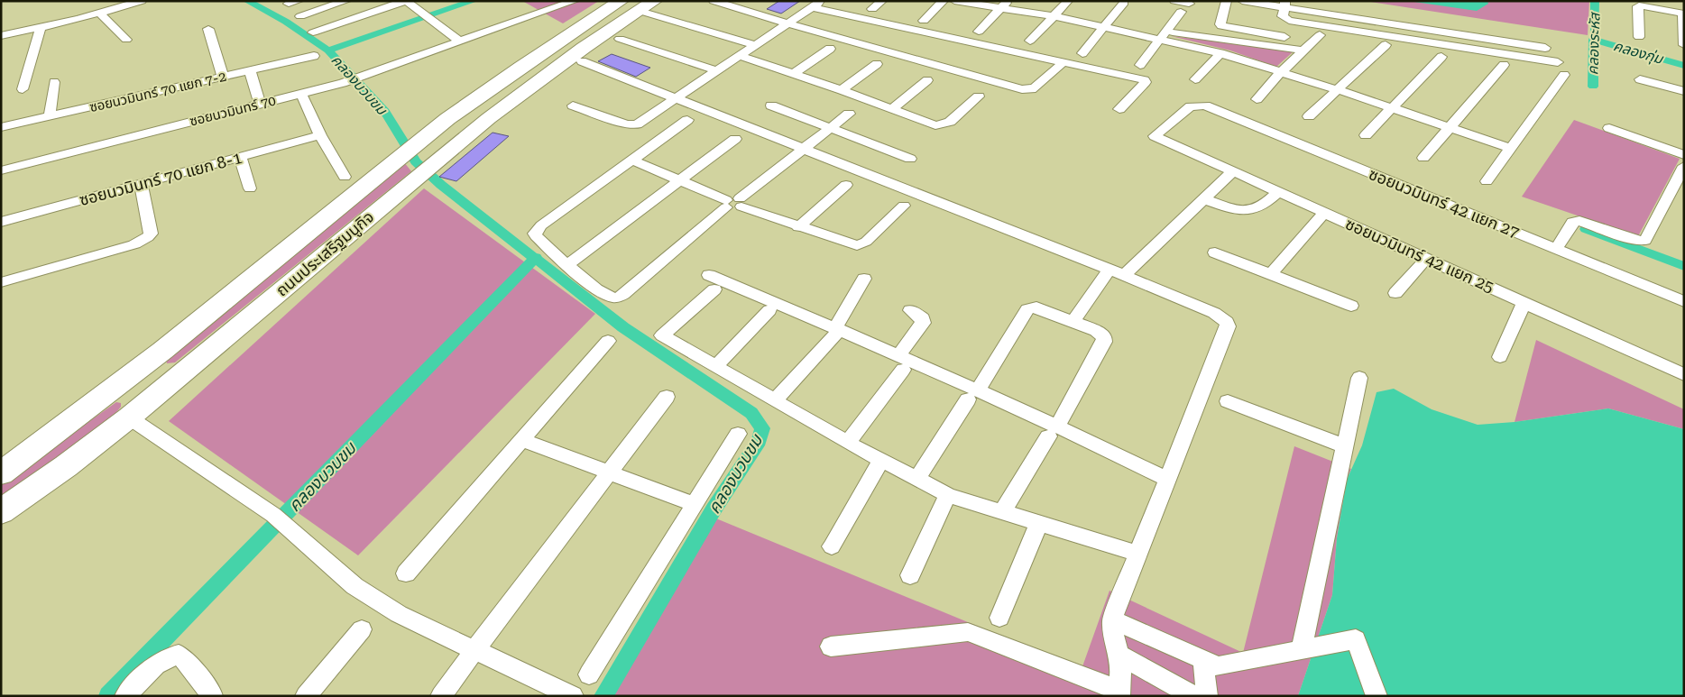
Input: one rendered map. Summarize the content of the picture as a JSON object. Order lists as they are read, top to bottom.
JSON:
{
  "streets": {
    "main road": ["ถนนประเสริฐมนูกิจ"],
    "street": [
      "ซอยนวมินทร์ 70 แยก 7-2",
      "ซอยนวมินทร์ 70",
      "ซอยนวมินทร์ 70 แยก 8-1",
      "ซอยนวมินทร์ 42 แยก 27",
      "ซอยนวมินทร์ 42 แยก 25"
    ]
  },
  "crossings": [
    ["ซอยนวมินทร์ 42 แยก 27", "ซอยนวมินทร์ 42 แยก 25"]
  ],
  "water": ["คลองระหัส", "คลองกุ่ม", "คลองบวบขม"]
}
